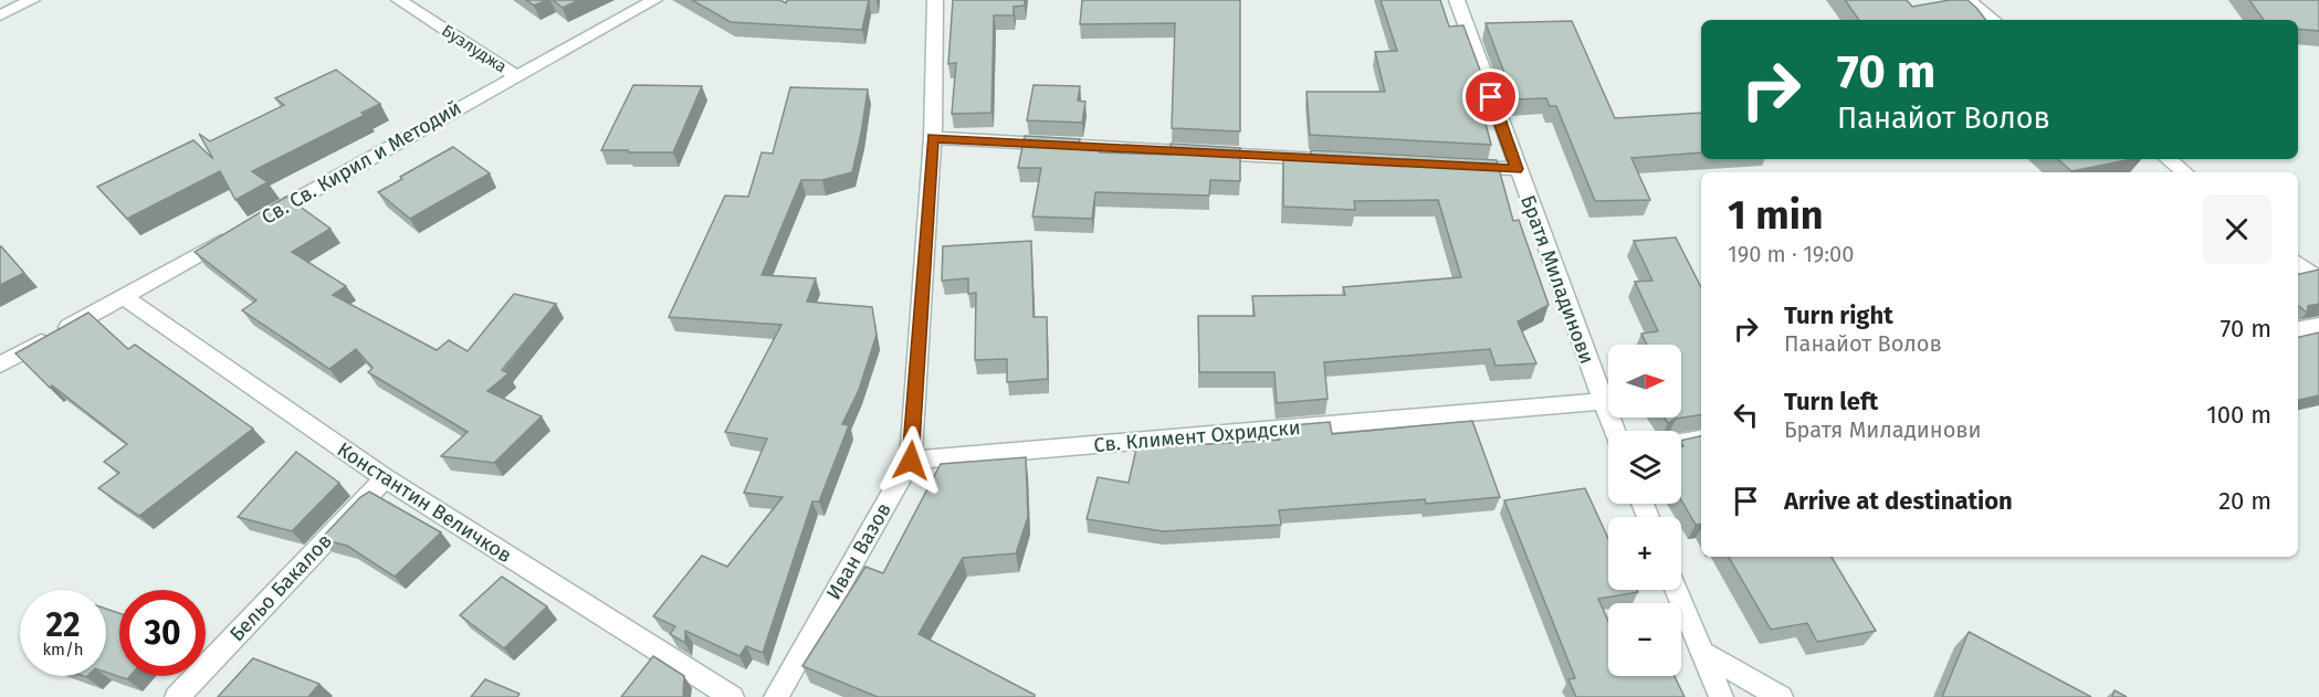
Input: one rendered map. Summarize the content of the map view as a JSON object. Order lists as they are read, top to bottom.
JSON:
{
  "streets": {
    "street": [
      "Бузлуджа",
      "Св. Св. Кирил и Методий",
      "Братя Миладинови",
      "Св. Климент Охридски",
      "Константин Величков",
      "Иван Вазов",
      "Бельо Бакалов"
    ]
  },
  "crossings": [
    ["Бузлуджа", "Св. Св. Кирил и Методий"],
    ["Св. Св. Кирил и Методий", "Константин Величков"],
    ["Братя Миладинови", "Св. Климент Охридски"],
    ["Св. Климент Охридски", "Иван Вазов"],
    ["Константин Величков", "Бельо Бакалов"]
  ],
  "north": "right",
  "page": {
    "turn": ["70 m", "Панайот Волов"],
    "heading": ["1 min", "190 m · 19:00"],
    "list": [
      {
        "name": "Turn right",
        "note": "Панайот Волов",
        "value": "70 m"
      },
      {
        "name": "Turn left",
        "note": "Братя Миладинови",
        "value": "100 m"
      },
      {
        "name": "Arrive at destination",
        "value": "20 m"
      }
    ],
    "map_buttons": ["+", "−"],
    "speed": "22 km/h",
    "limit": "30"
  }
}
